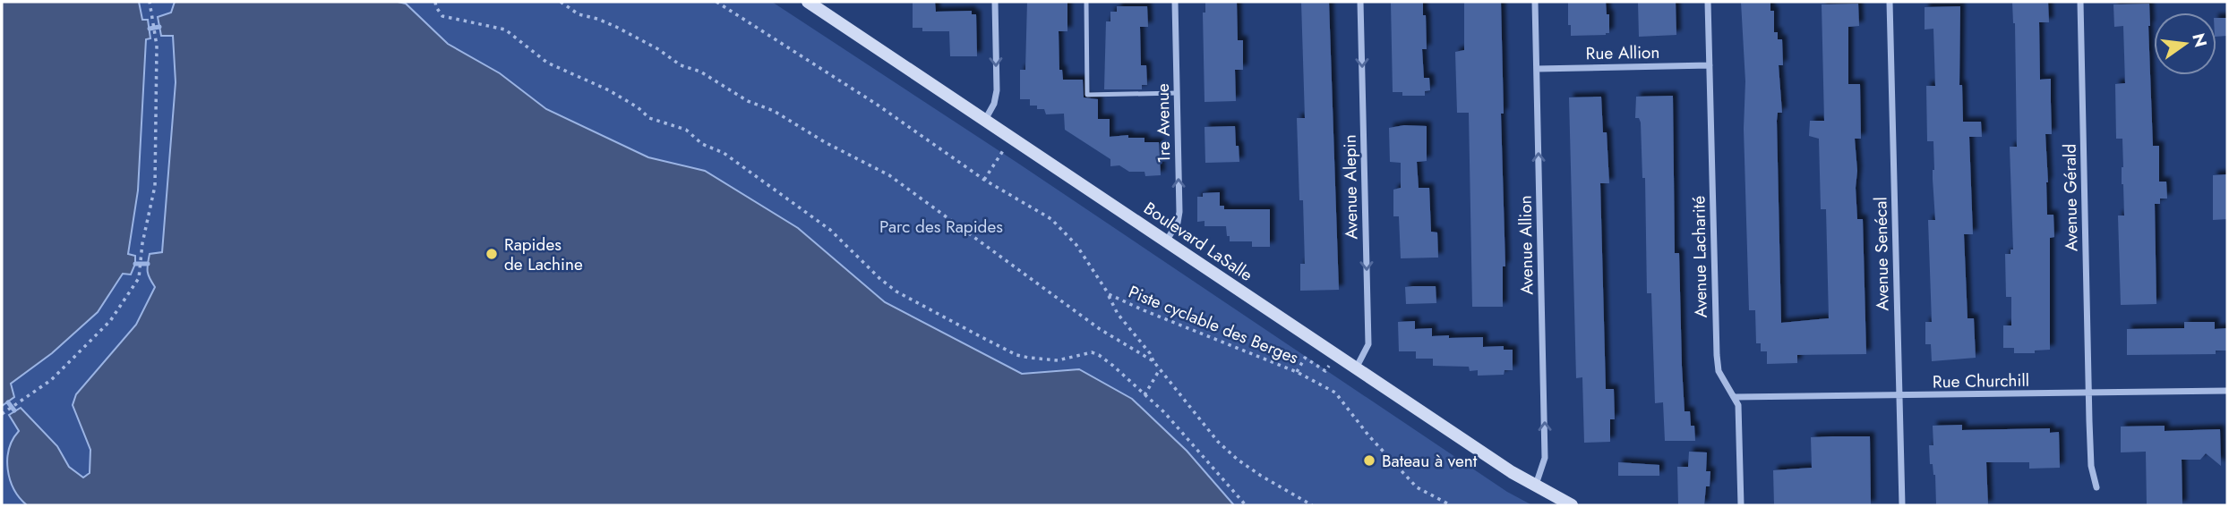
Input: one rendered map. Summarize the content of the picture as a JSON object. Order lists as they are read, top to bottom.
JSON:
{
  "streets": {
    "main road": ["Boulevard LaSalle"],
    "street": [
      "Rue Allion",
      "1re Avenue",
      "Avenue Alepin",
      "Avenue Gérald",
      "Avenue Allion",
      "Avenue Senécal",
      "Avenue Lacharité",
      "Rue Churchill"
    ],
    "path": ["Piste cyclable des Berges"]
  },
  "crossings": [
    ["Rue Allion", "Avenue Allion"],
    ["Rue Allion", "Avenue Lacharité"],
    ["1re Avenue", "Boulevard LaSalle"],
    ["Avenue Alepin", "Boulevard LaSalle"],
    ["Avenue Gérald", "Rue Churchill"],
    ["Boulevard LaSalle", "Avenue Allion"],
    ["Avenue Senécal", "Rue Churchill"],
    ["Avenue Lacharité", "Rue Churchill"]
  ],
  "one_way": ["1re Avenue", "Avenue Alepin", "Avenue Allion"],
  "parks": ["Parc des Rapides"],
  "places": ["Rapides de Lachine", "Bateau à vent"],
  "north": "right"
}
